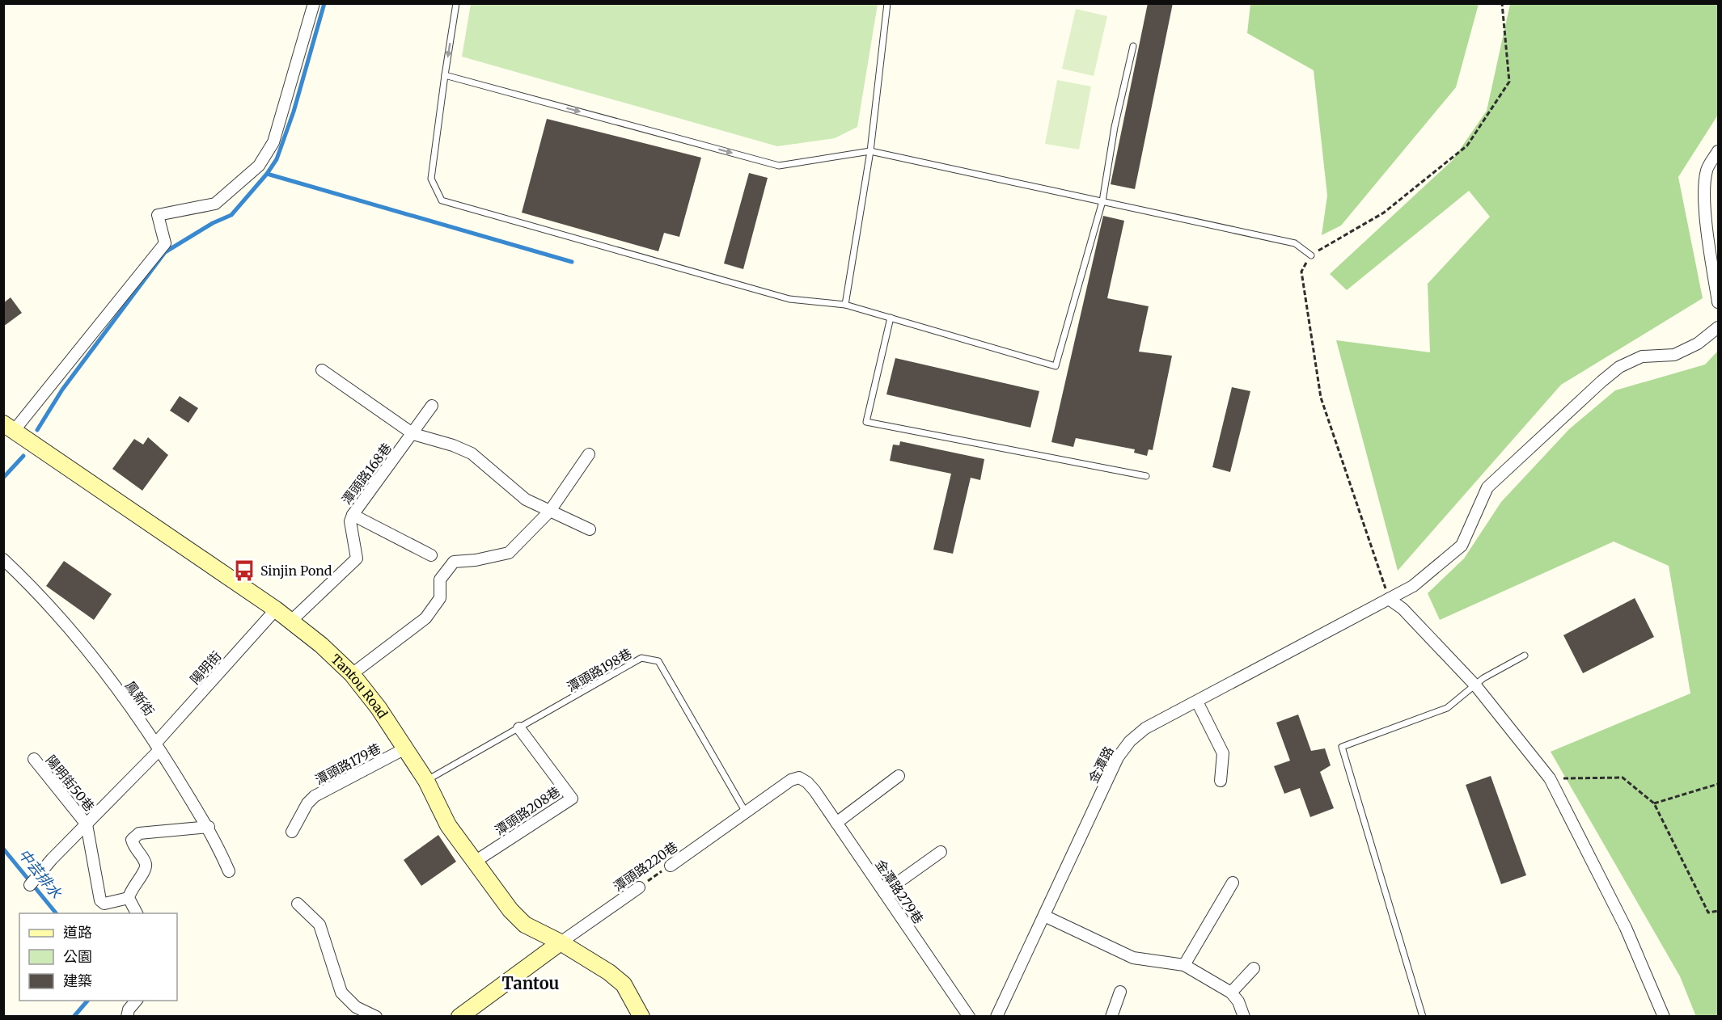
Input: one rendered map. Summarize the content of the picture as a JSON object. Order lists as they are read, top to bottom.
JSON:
{
  "streets": {
    "street": [
      "潭頭路168巷",
      "陽明街",
      "Tantou Road",
      "鳳新街",
      "潭頭路179巷",
      "金潭路",
      "陽明街50巷",
      "潭頭路208巷",
      "潭頭路220巷",
      "金潭路279巷"
    ],
    "lane": ["潭頭路198巷"]
  },
  "crossings": [
    ["潭頭路168巷", "Tantou Road"],
    ["陽明街", "Tantou Road"],
    ["陽明街", "鳳新街"],
    ["陽明街", "陽明街50巷"],
    ["潭頭路198巷", "Tantou Road"],
    ["潭頭路198巷", "潭頭路208巷"],
    ["潭頭路198巷", "潭頭路220巷"],
    ["Tantou Road", "潭頭路179巷"],
    ["Tantou Road", "潭頭路208巷"],
    ["Tantou Road", "潭頭路220巷"],
    ["潭頭路220巷", "金潭路279巷"]
  ],
  "districts": ["Tantou"],
  "water": ["中芸排水"],
  "places": {
    "bus stop": ["Sinjin Pond"]
  },
  "legend": ["道路", "公園", "建築"]
}
